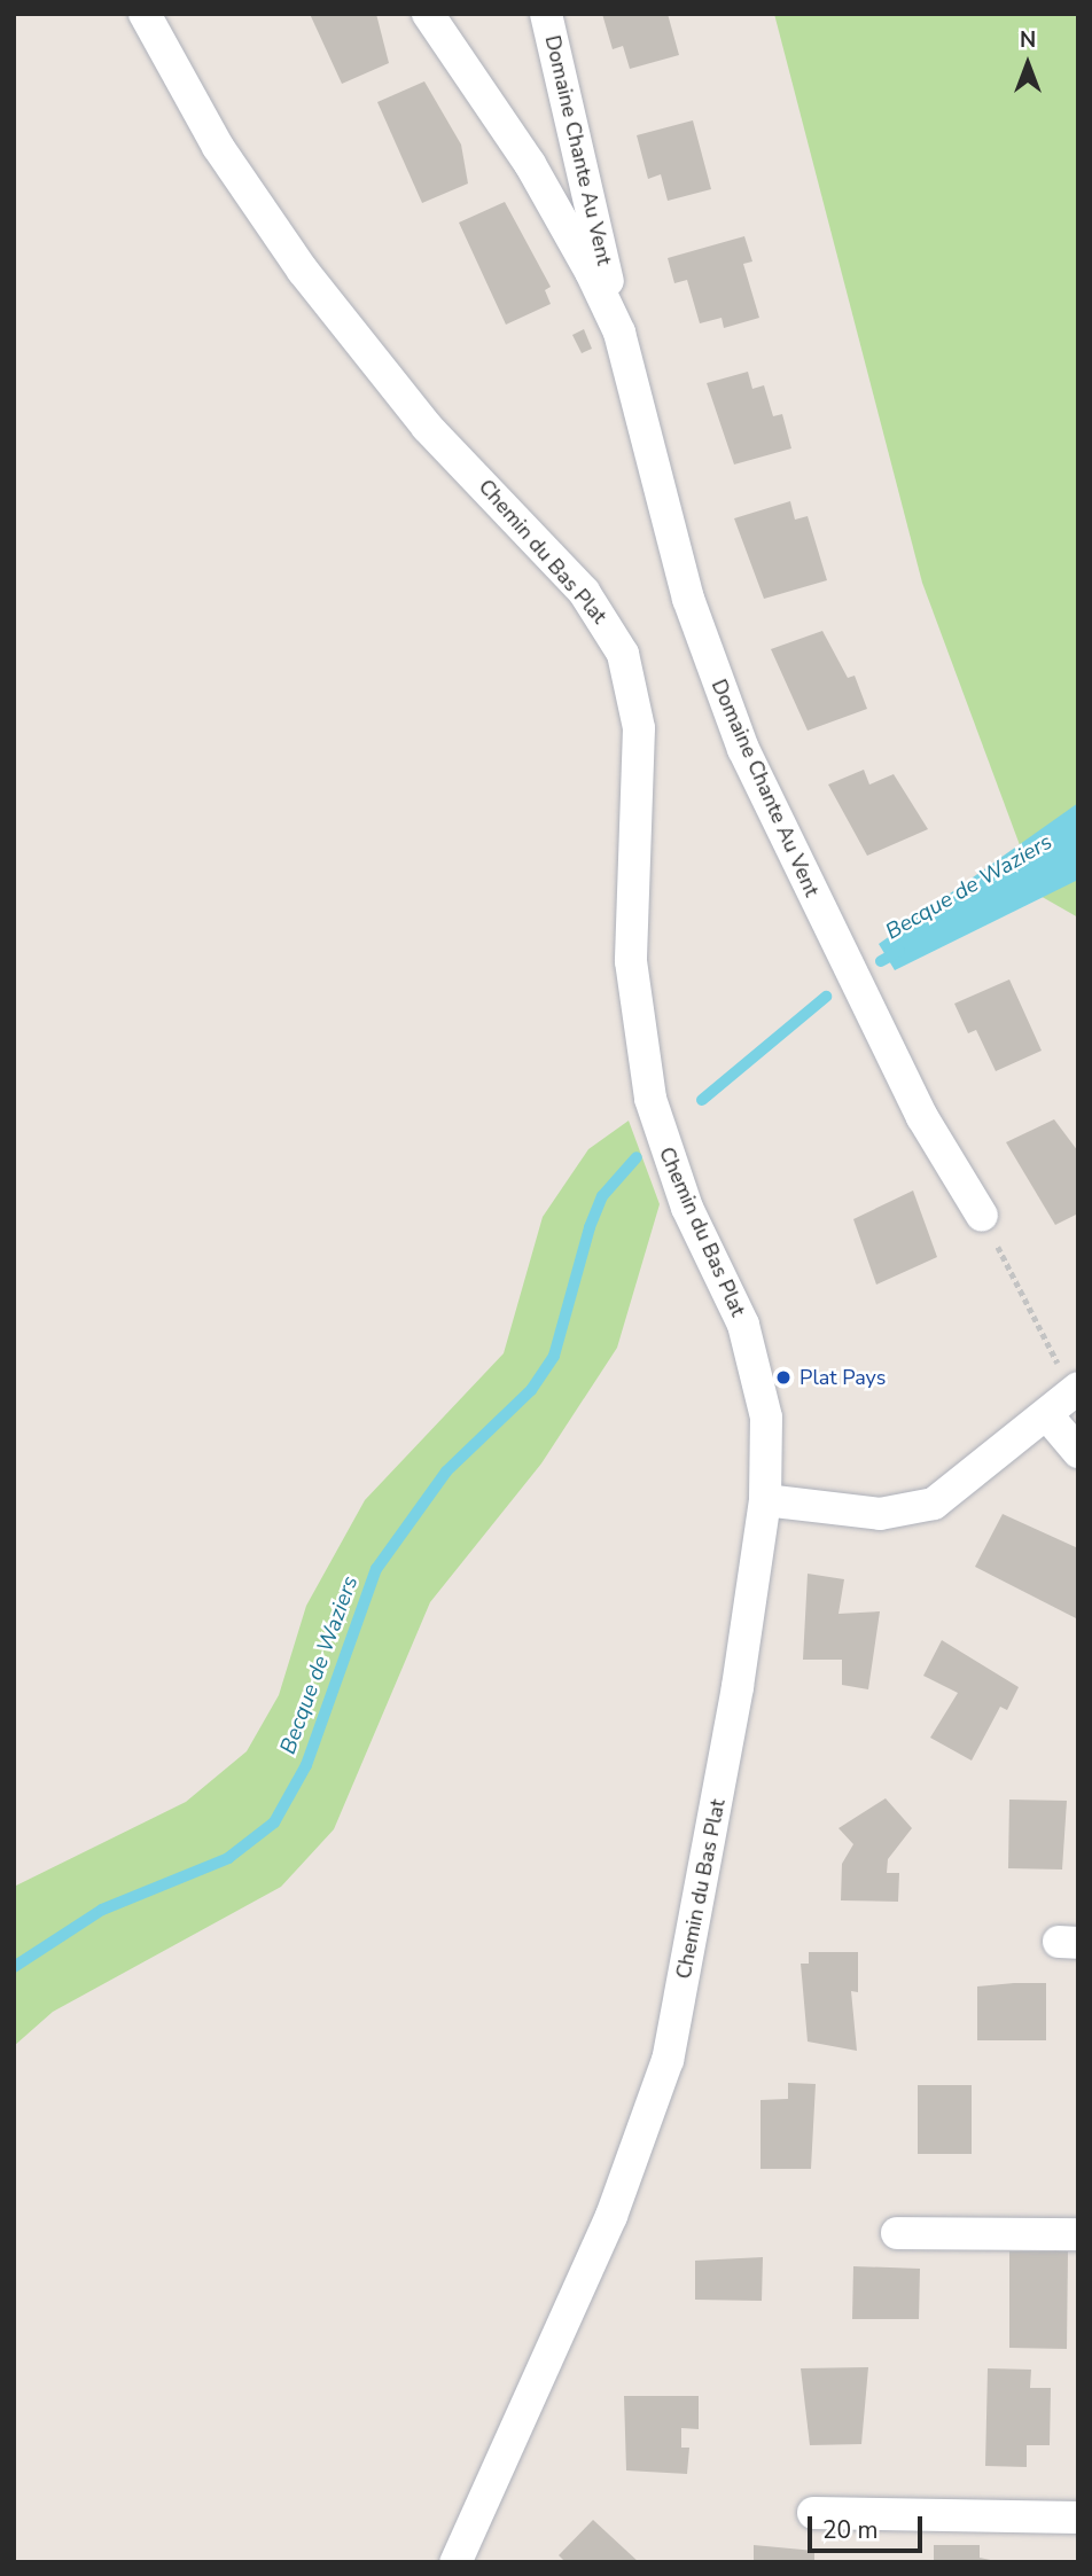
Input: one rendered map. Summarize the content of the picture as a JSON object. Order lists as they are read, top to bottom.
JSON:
{
  "streets": {
    "street": ["Domaine Chante Au Vent", "Chemin du Bas Plat"]
  },
  "water": ["Becque de Waziers"],
  "places": ["Plat Pays"],
  "scale_bar": "20 m",
  "north": "top"
}
